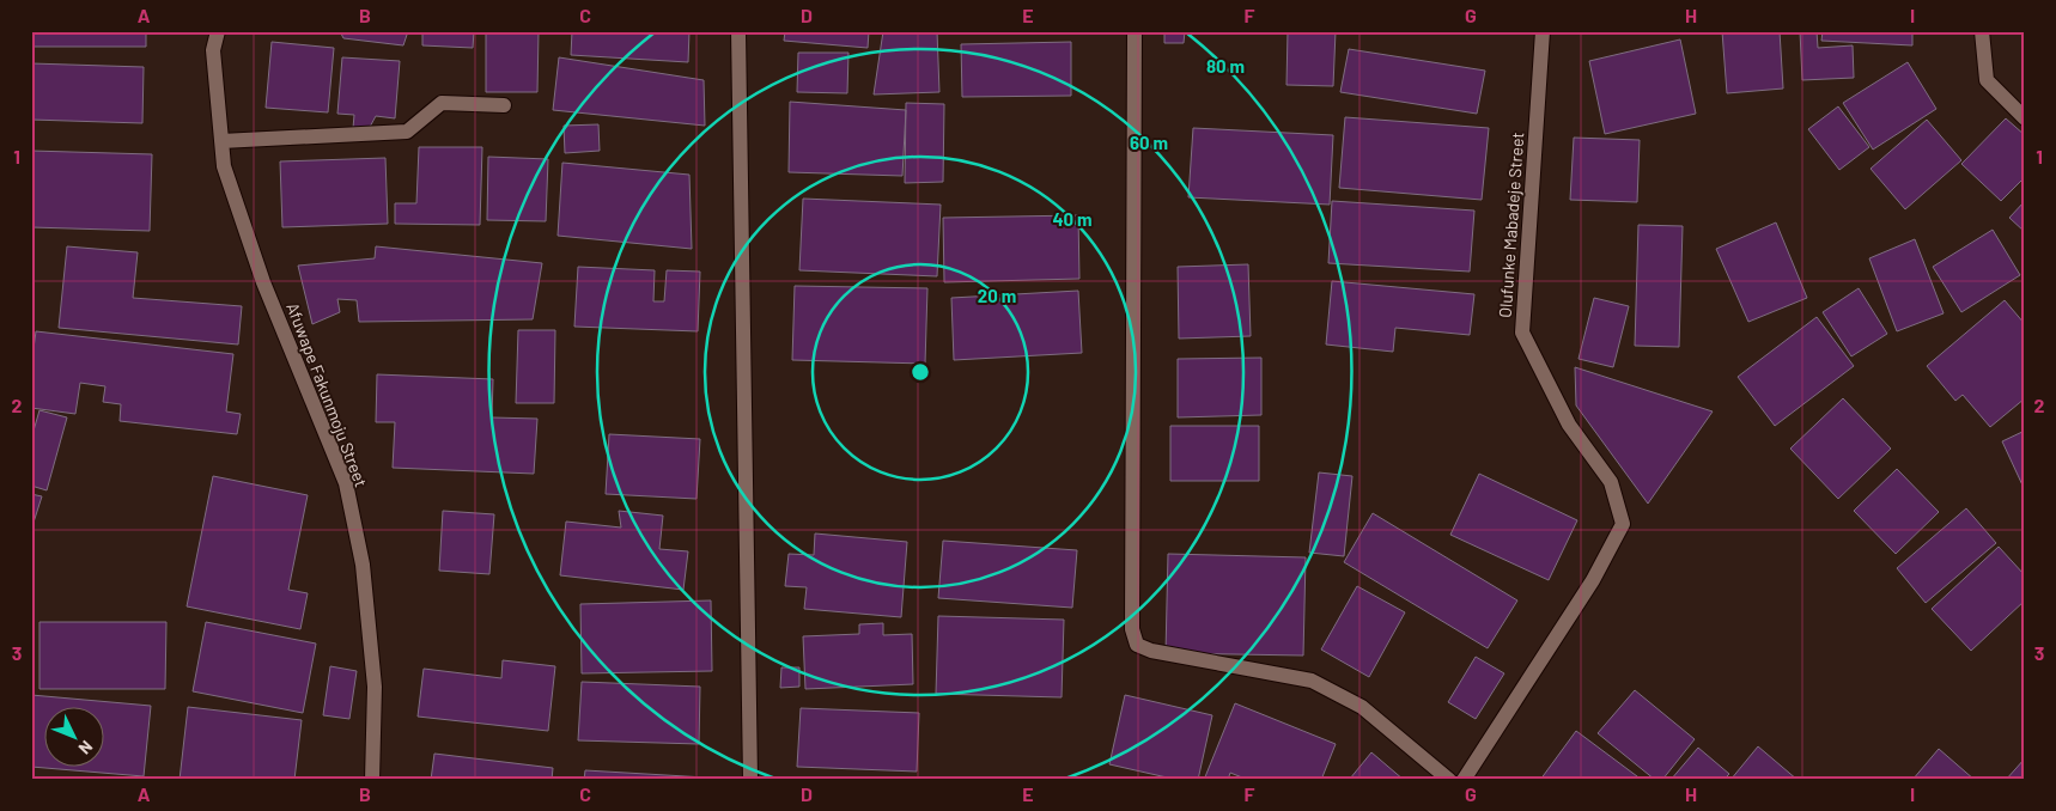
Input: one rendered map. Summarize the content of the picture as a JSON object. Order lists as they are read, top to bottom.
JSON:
{
  "streets": {
    "street": ["Olufunke Mabadeje Street", "Afuwape Fakunmoju Street"]
  },
  "north": "bottom right",
  "grid": {
    "columns": [
      "A",
      "B",
      "C",
      "D",
      "E",
      "F",
      "G",
      "H",
      "I"
    ],
    "rows": ["1", "2", "3"]
  },
  "rings": [
    "80 m",
    "60 m",
    "40 m",
    "20 m"
  ]
}
